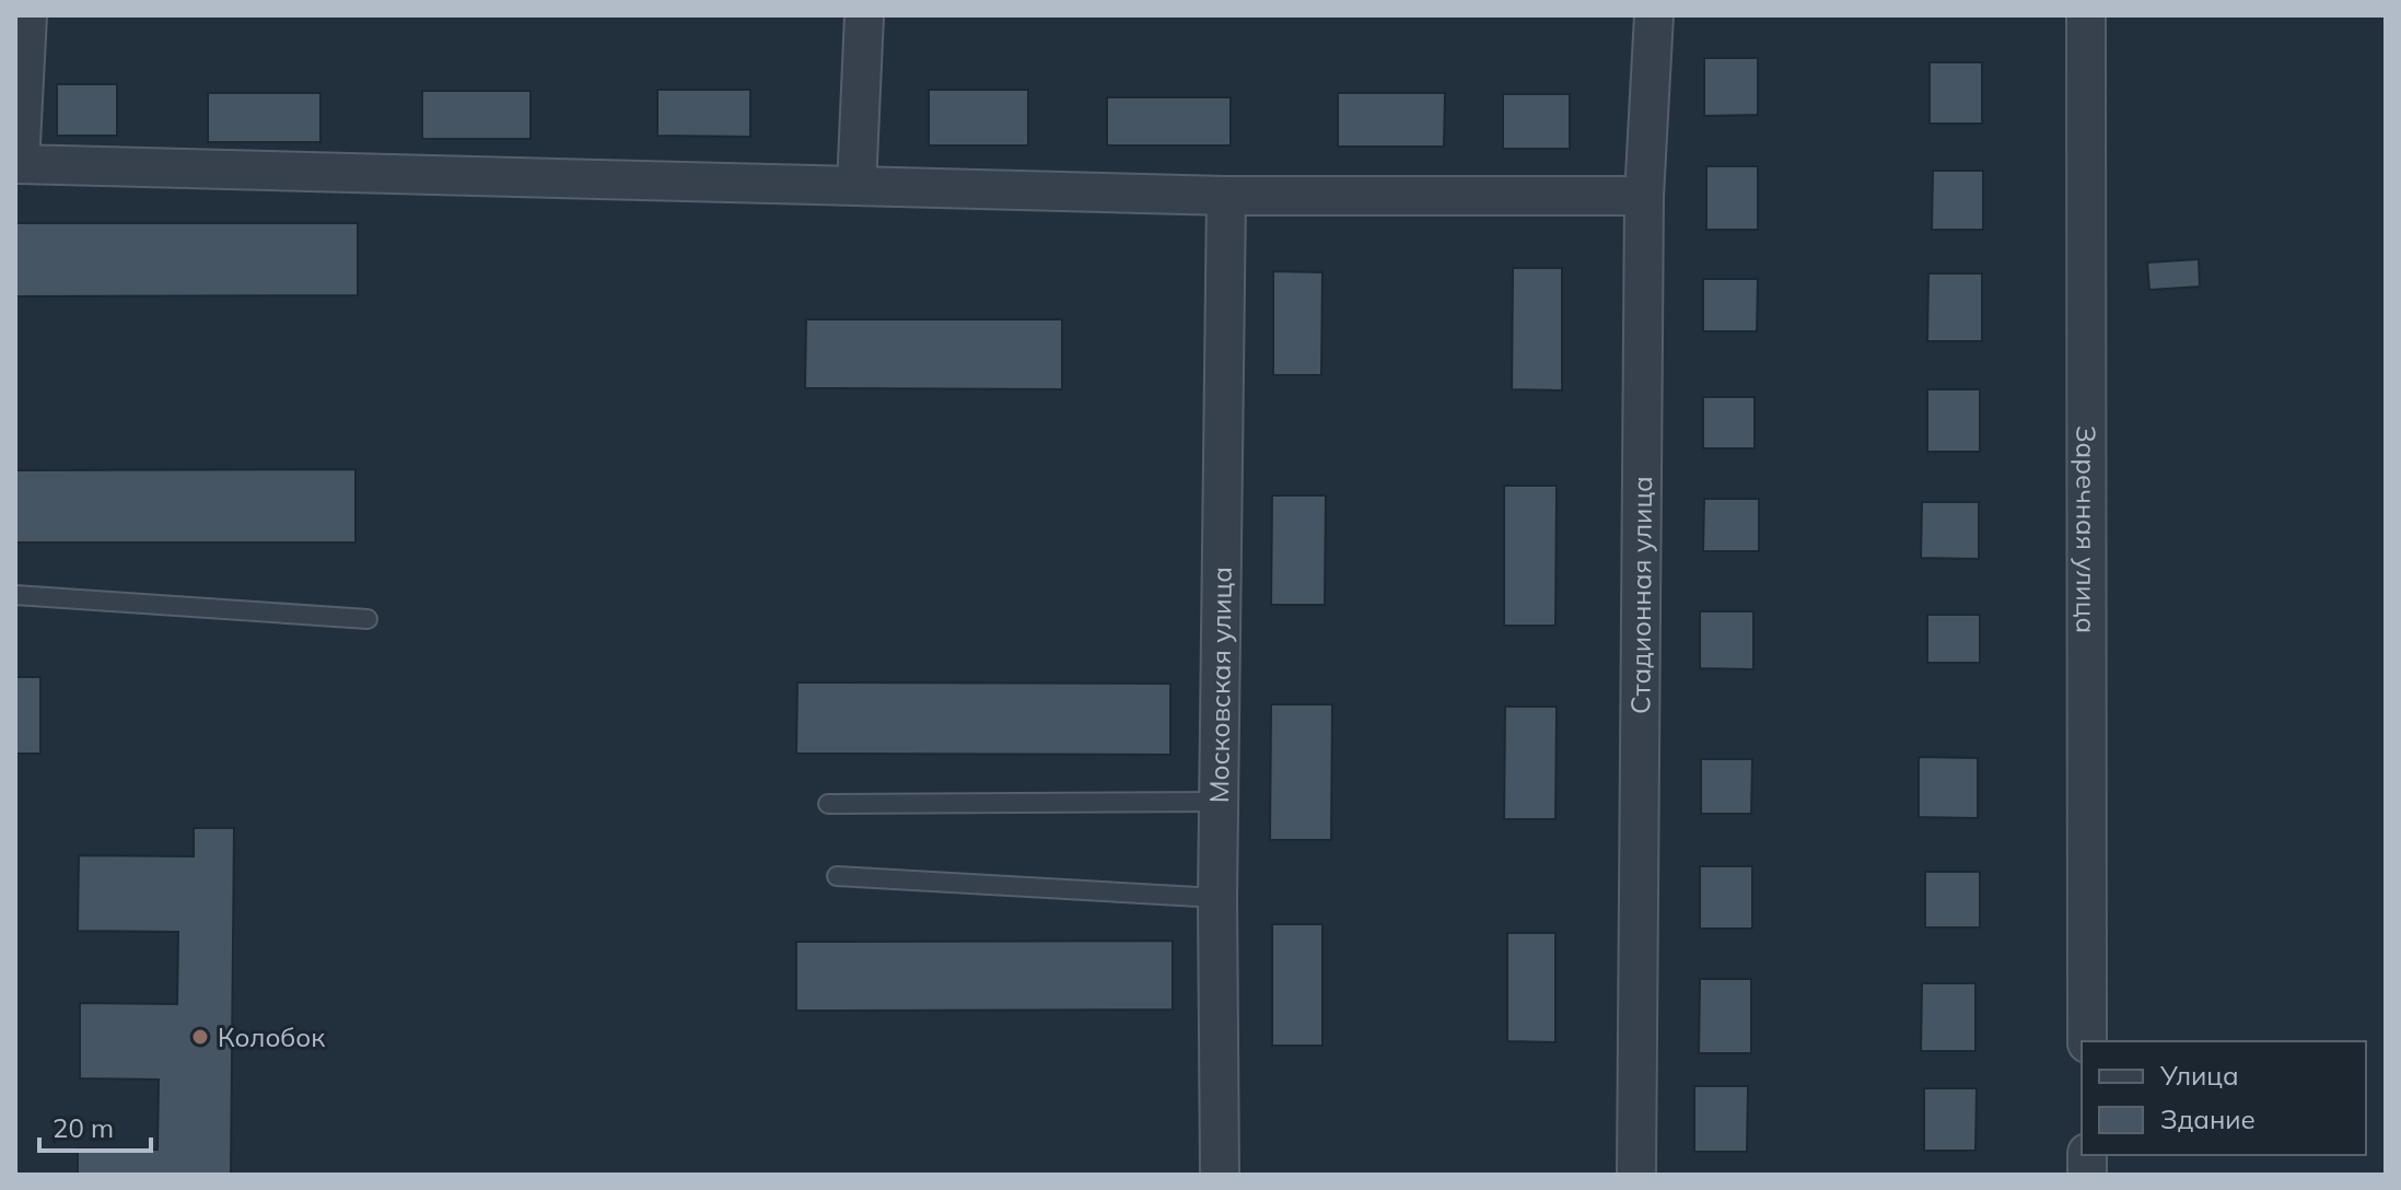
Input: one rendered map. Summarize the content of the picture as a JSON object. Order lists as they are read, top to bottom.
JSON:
{
  "streets": {
    "street": ["Заречная улица", "Стадионная улица", "Московская улица"]
  },
  "places": ["Колобок"],
  "legend": ["Улица", "Здание"],
  "scale_bar": "20 m"
}
